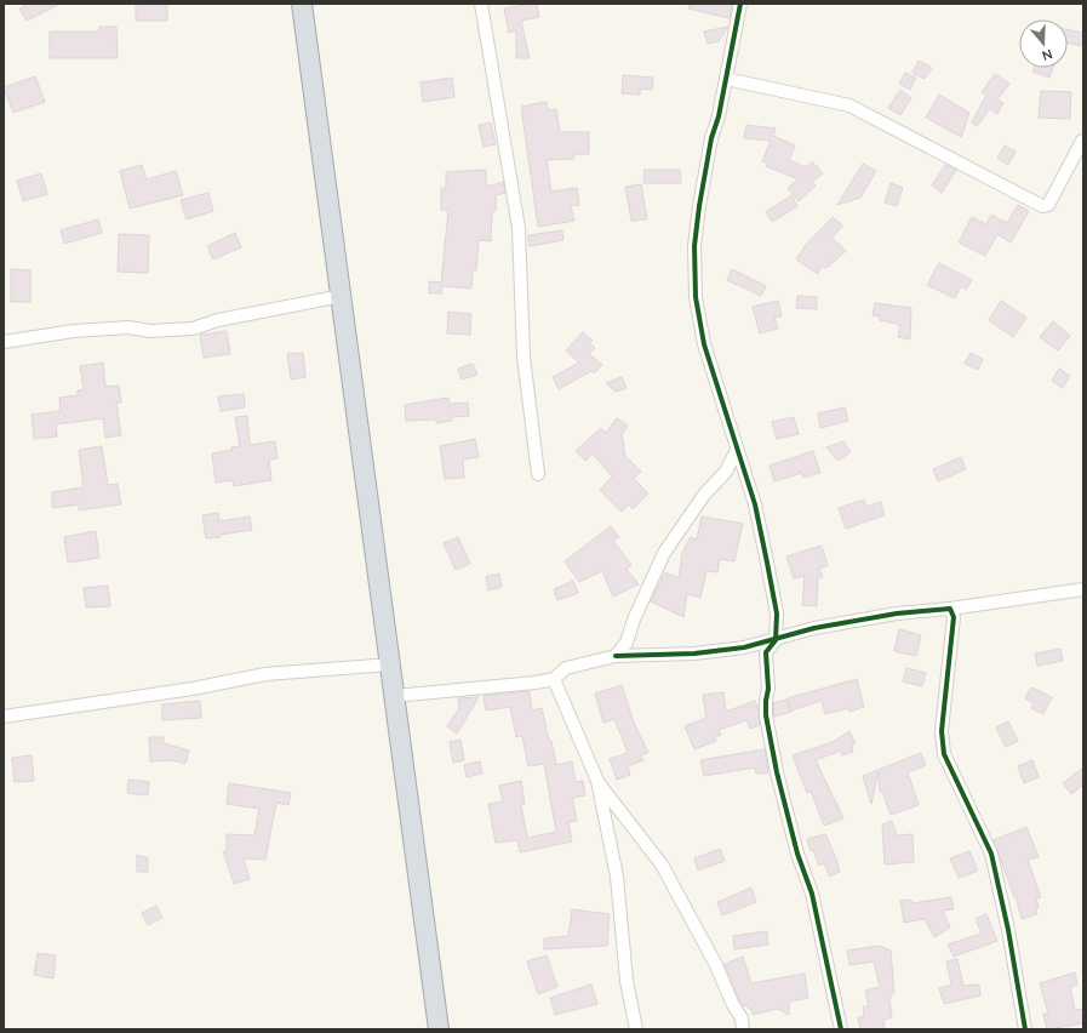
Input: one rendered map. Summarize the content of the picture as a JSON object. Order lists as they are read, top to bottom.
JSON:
{
  "north": "bottom"
}
